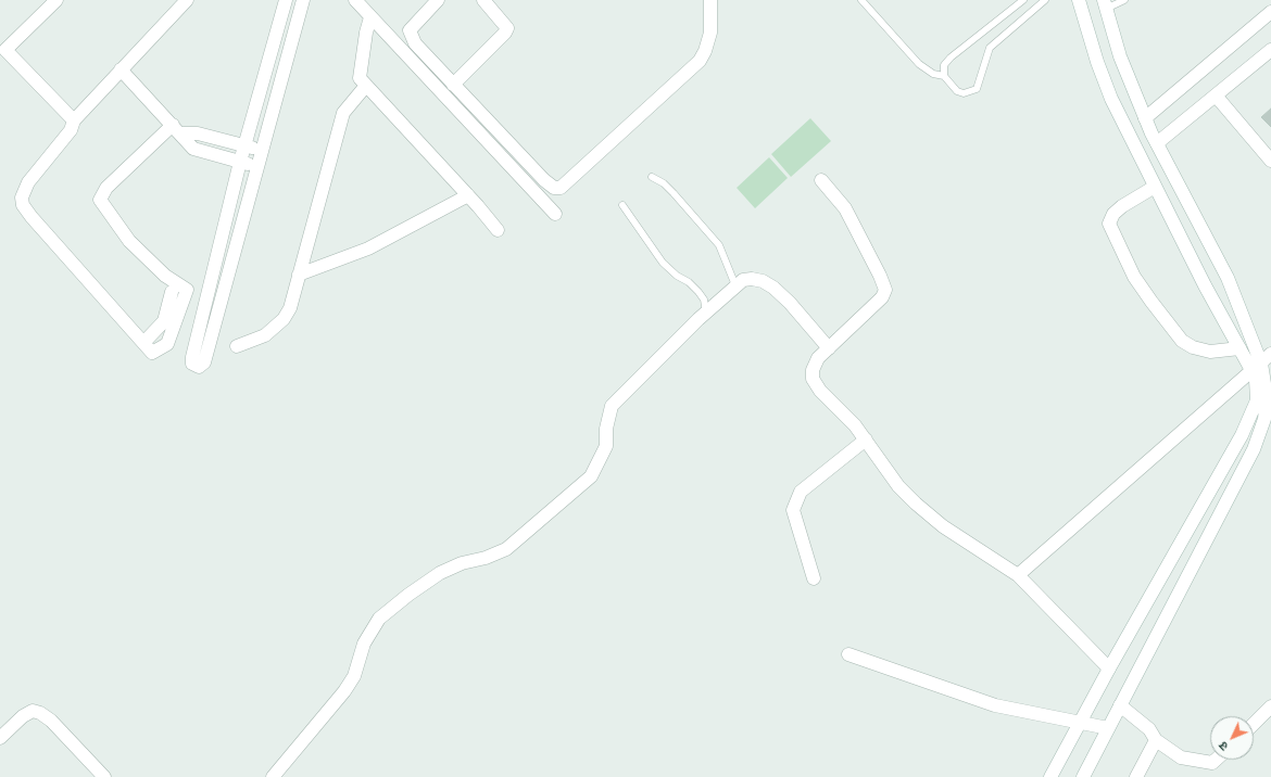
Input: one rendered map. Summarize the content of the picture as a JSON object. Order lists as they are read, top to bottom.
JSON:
{
  "north": "bottom left"
}
